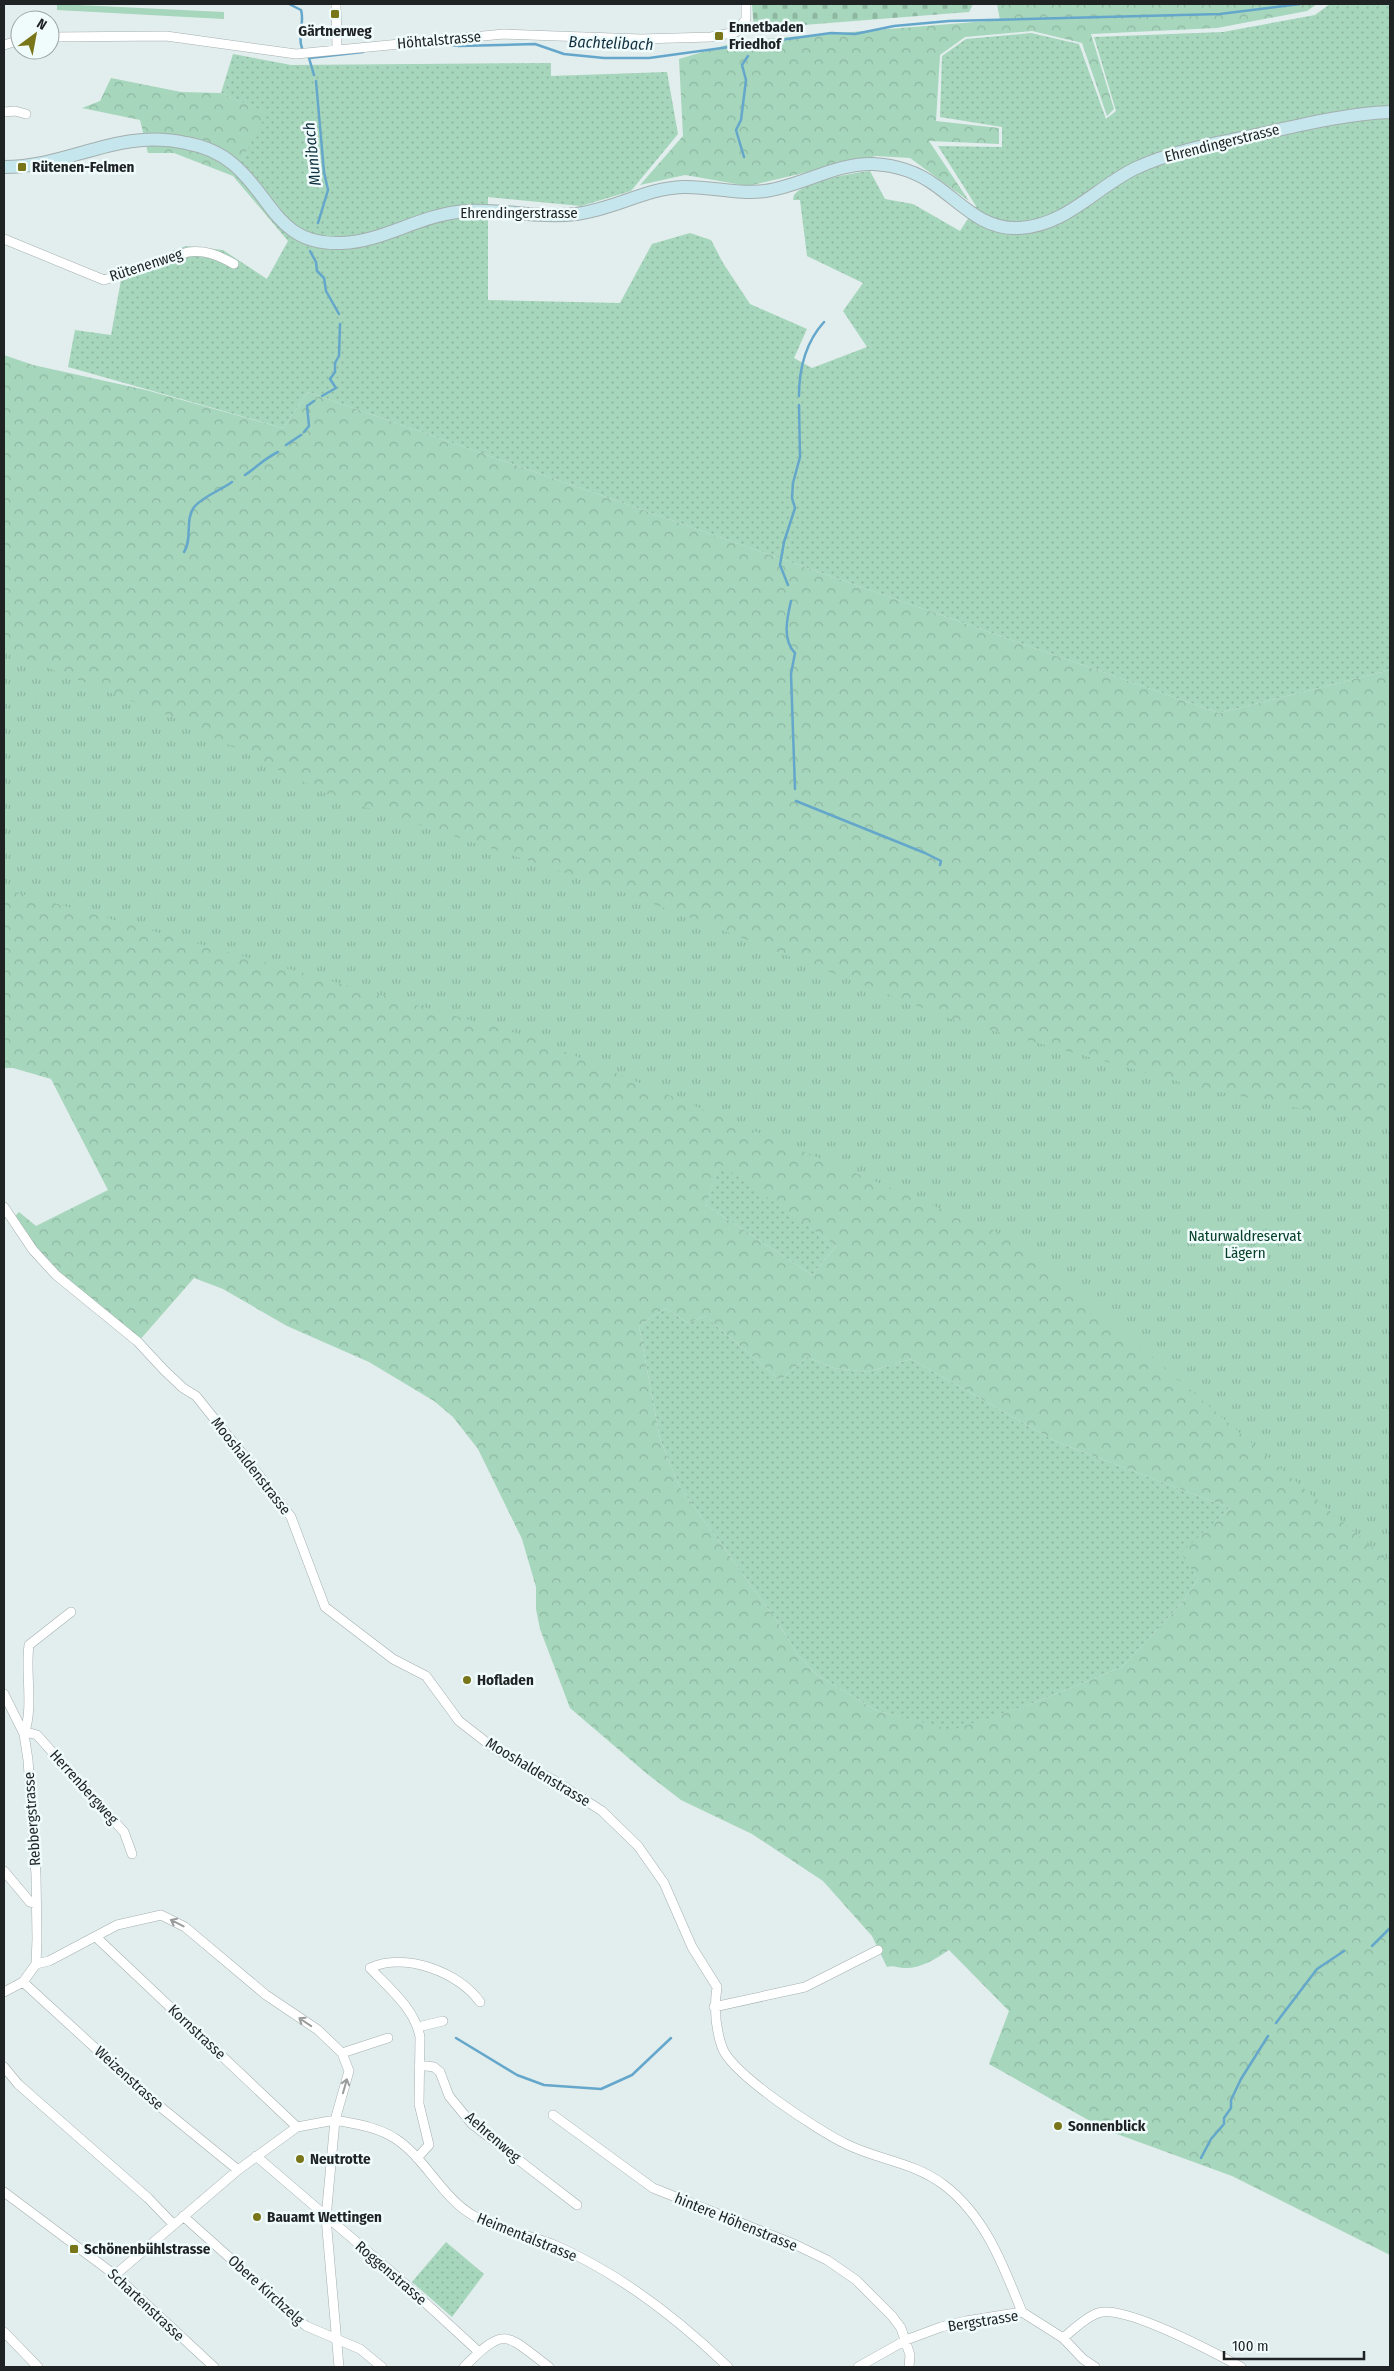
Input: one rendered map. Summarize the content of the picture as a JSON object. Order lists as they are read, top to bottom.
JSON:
{
  "streets": {
    "main road": ["Ehrendingerstrasse"],
    "street": [
      "Höhtalstrasse",
      "Rütenenweg",
      "Mooshaldenstrasse",
      "Herrenbergweg",
      "Rebbergstrasse",
      "Kornstrasse",
      "Weizenstrasse",
      "Aehrenweg",
      "hintere Höhenstrasse",
      "Heimentalstrasse",
      "Roggenstrasse",
      "Obere Kirchzelg",
      "Schartenstrasse",
      "Bergstrasse"
    ]
  },
  "crossings": [
    ["Mooshaldenstrasse", "Bergstrasse"],
    ["Herrenbergweg", "Rebbergstrasse"],
    ["hintere Höhenstrasse", "Bergstrasse"]
  ],
  "water": ["Bachtelibach", "Munibach"],
  "parks": ["Naturwaldreservat Lägern"],
  "places": {
    "transit": [
      "Gärtnerweg",
      "Ennetbaden Friedhof",
      "Rütenen-Felmen",
      "Schönenbühlstrasse"
    ],
    "other": [
      "Hofladen",
      "Sonnenblick",
      "Neutrotte",
      "Bauamt Wettingen"
    ]
  },
  "scale_bar": "100 m",
  "north": "top right"
}
